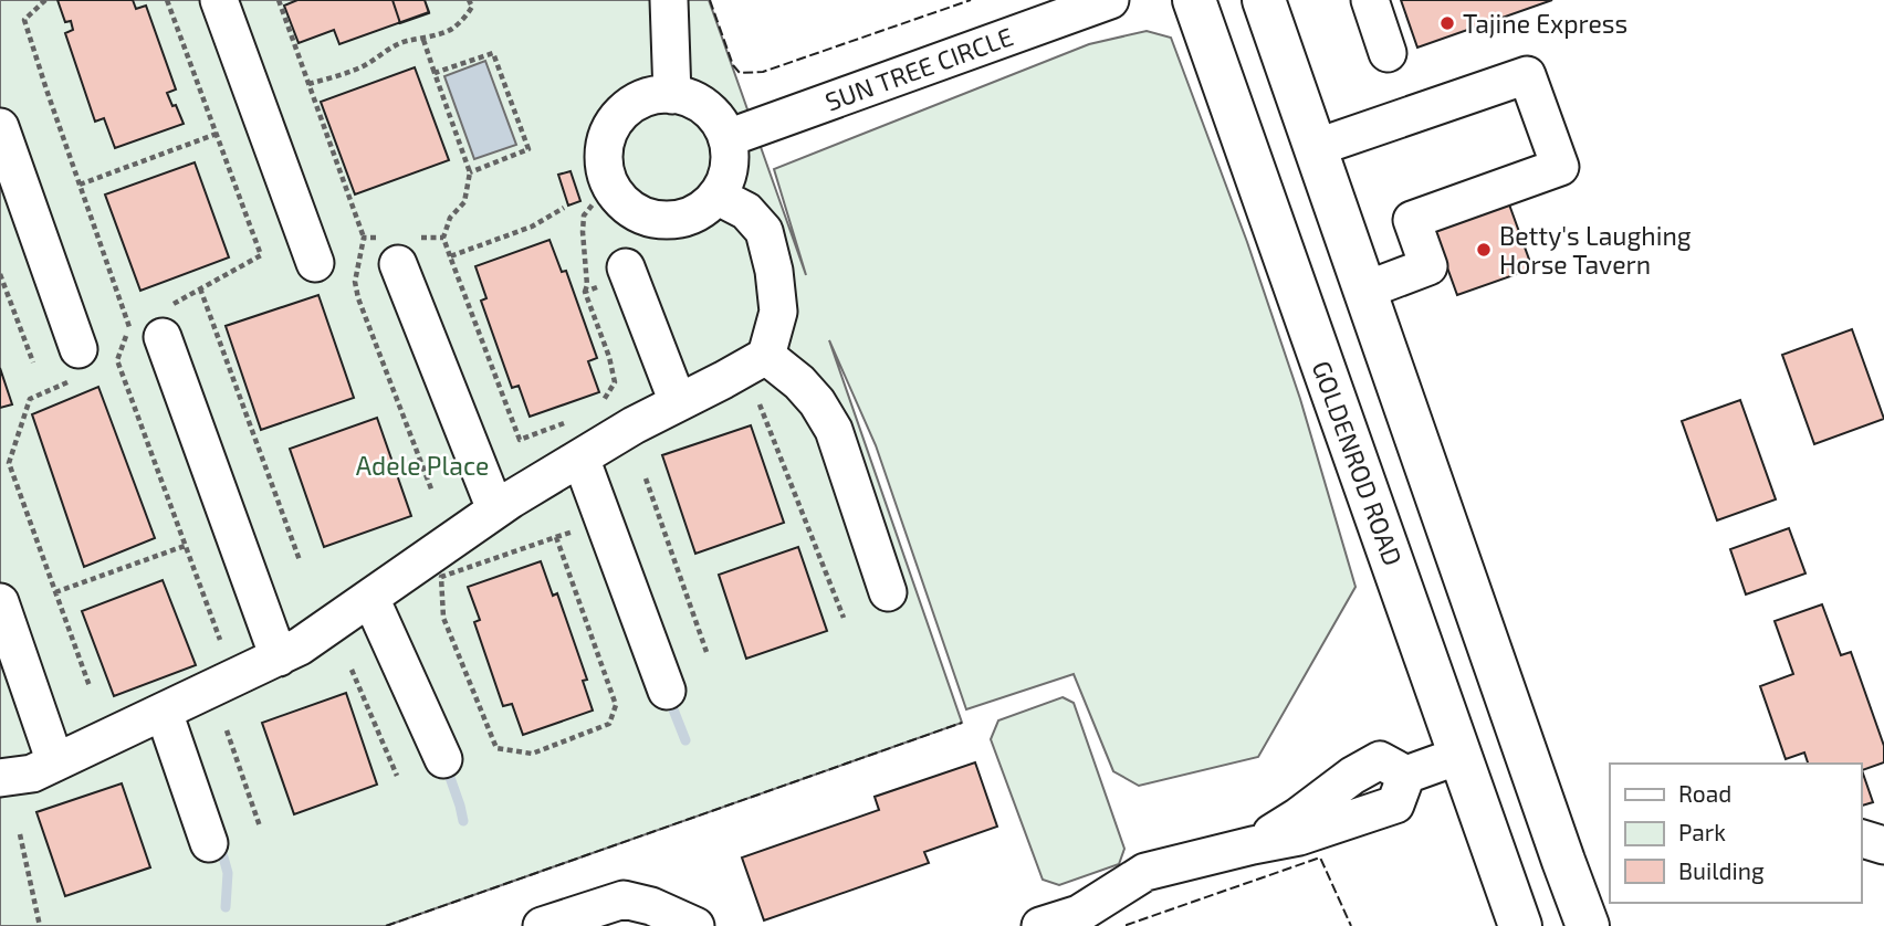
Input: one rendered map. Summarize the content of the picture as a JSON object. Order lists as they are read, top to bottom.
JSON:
{
  "streets": {
    "main road": ["GOLDENROD ROAD"],
    "lane": ["SUN TREE CIRCLE"]
  },
  "parks": ["Adele Place"],
  "places": ["Tajine Express", "Betty's Laughing Horse Tavern"],
  "legend": ["Road", "Park", "Building"]
}
